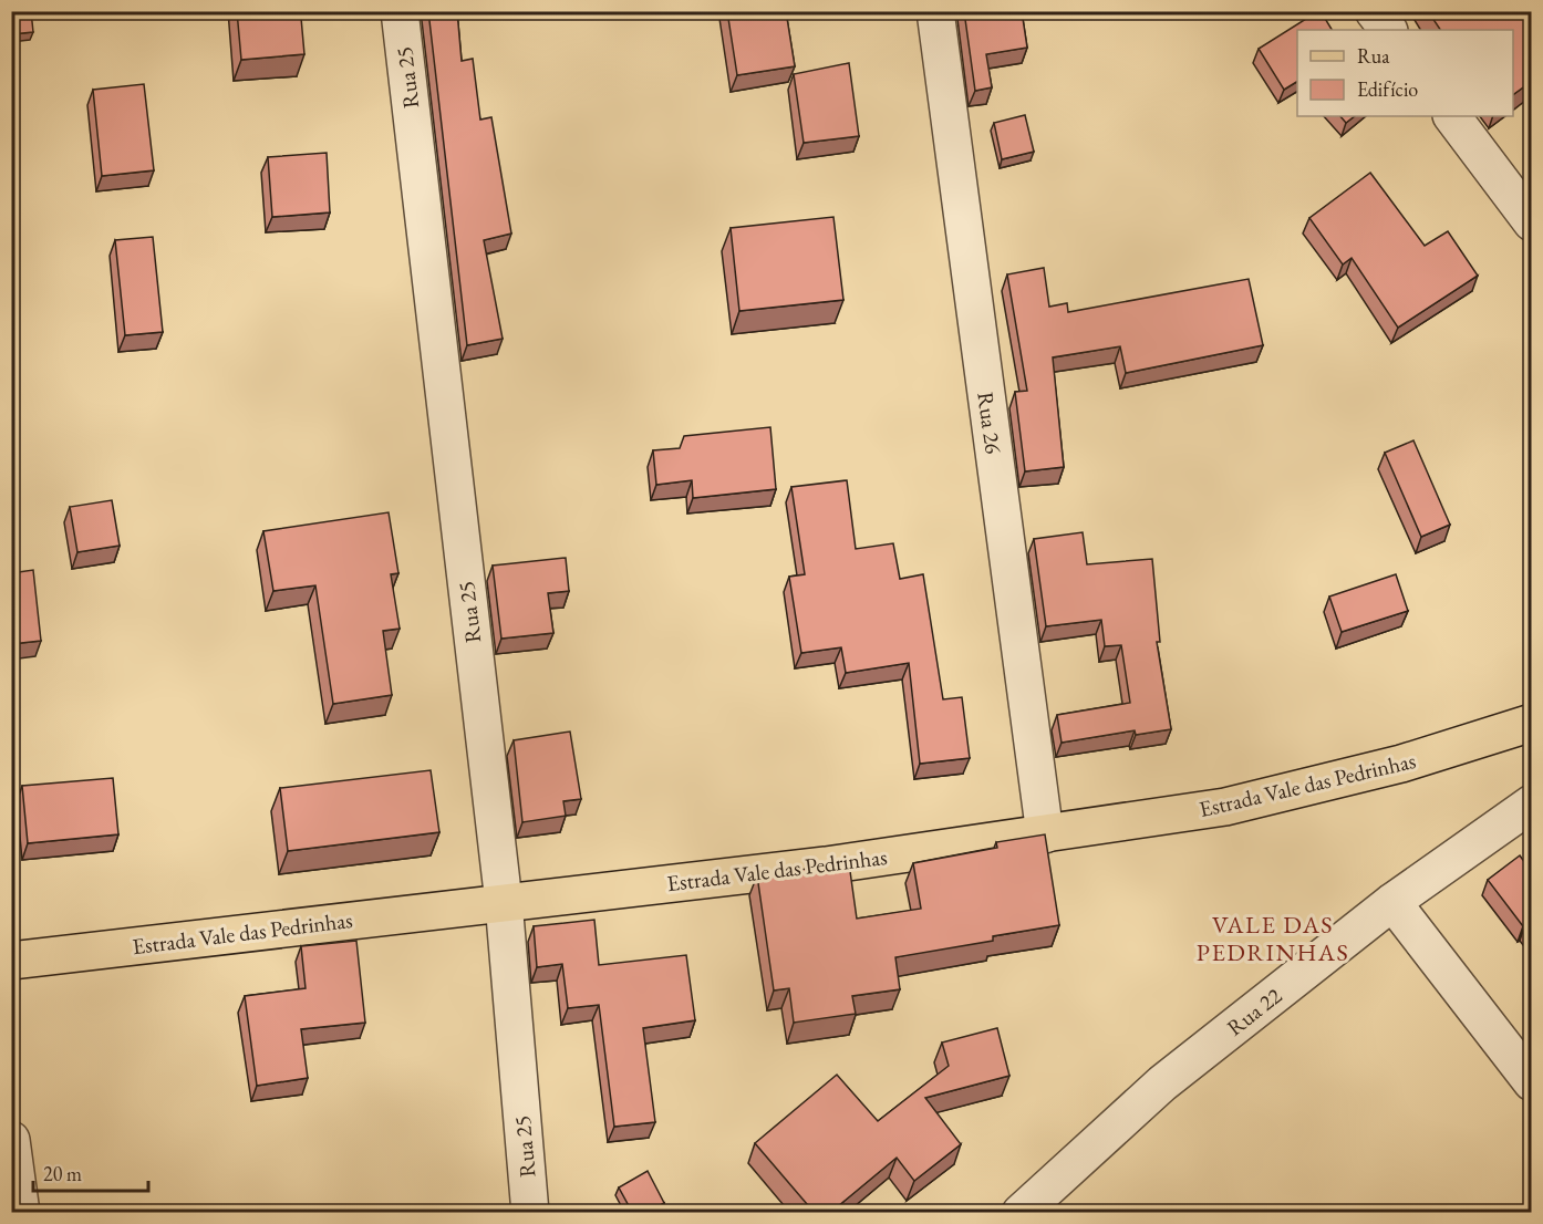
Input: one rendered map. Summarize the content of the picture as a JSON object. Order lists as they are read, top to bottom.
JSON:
{
  "streets": {
    "main road": ["Estrada Vale das Pedrinhas"],
    "street": ["Rua 25", "Rua 26", "Rua 22"]
  },
  "crossings": [
    ["Rua 25", "Estrada Vale das Pedrinhas"],
    ["Rua 26", "Estrada Vale das Pedrinhas"]
  ],
  "districts": ["VALE DAS PEDRINHAS"],
  "legend": ["Rua", "Edifício"],
  "scale_bar": "20 m"
}
